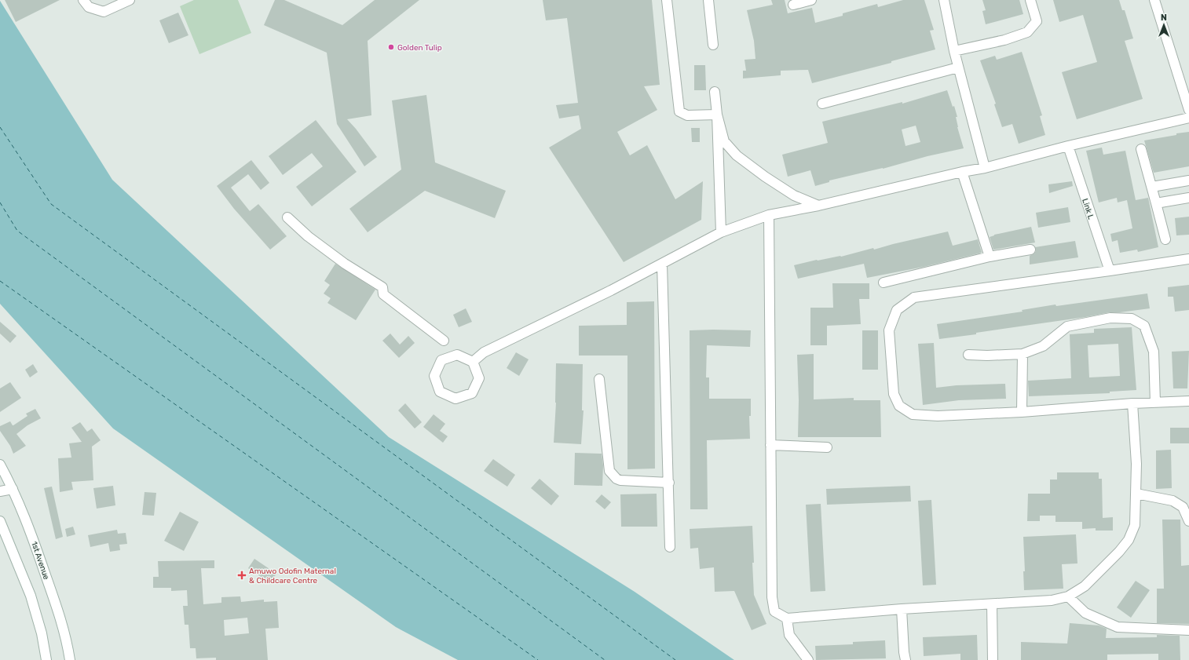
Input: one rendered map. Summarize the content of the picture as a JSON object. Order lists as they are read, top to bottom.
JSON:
{
  "streets": {
    "street": ["Link L", "1st Avenue"]
  },
  "places": {
    "other": ["Golden Tulip"],
    "health": ["Amuwo Odofin Maternal & Childcare Centre"]
  },
  "north": "top"
}
